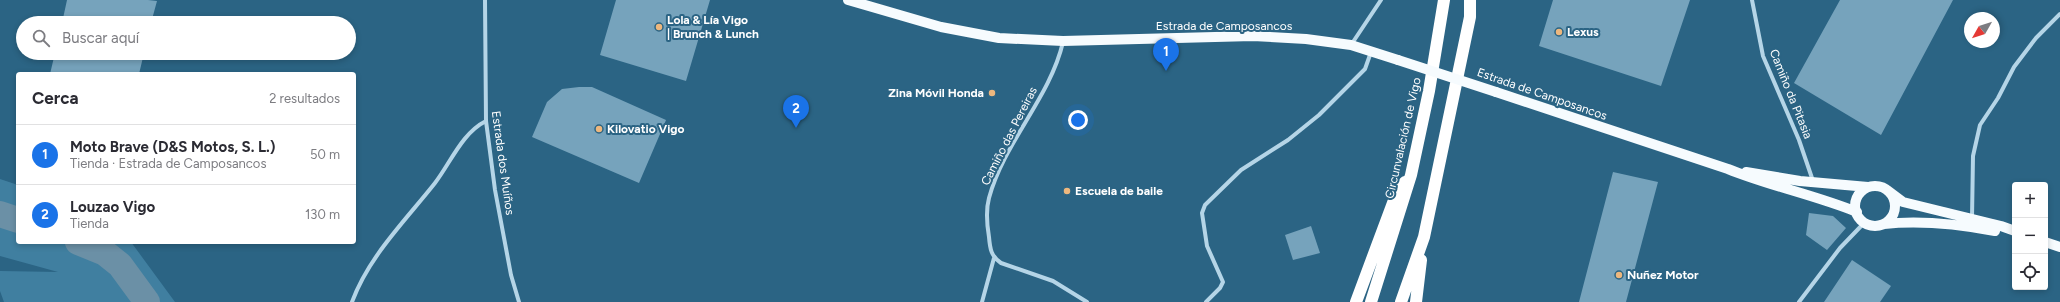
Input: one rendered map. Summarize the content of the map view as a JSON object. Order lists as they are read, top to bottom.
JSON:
{
  "streets": {
    "highway": ["Circunvalación de Vigo"],
    "main road": ["Estrada de Camposancos"],
    "street": ["Camiño da Pitasia", "Camiño das Pereiras", "Estrada dos Muíños"]
  },
  "crossings": [
    ["Estrada de Camposancos", "Camiño da Pitasia"],
    ["Estrada de Camposancos", "Camiño das Pereiras"]
  ],
  "places": [
    "Lola & Lía Vigo | Brunch & Lunch",
    "Lexus",
    "Zina Móvil Honda",
    "Kilovatio Vigo",
    "Escuela de baile",
    "Nuñez Motor"
  ],
  "north": "bottom left",
  "page": {
    "search": "Buscar aquí",
    "pins": ["1", "2"],
    "heading": ["Cerca", "2 resultados"],
    "list": [
      {
        "mark": "1",
        "name": "Moto Brave (D&S Motos, S. L.)",
        "note": "Tienda · Estrada de Camposancos",
        "value": "50 m"
      },
      {
        "mark": "2",
        "name": "Louzao Vigo",
        "note": "Tienda",
        "value": "130 m"
      }
    ],
    "map_buttons": ["+", "−"]
  }
}
